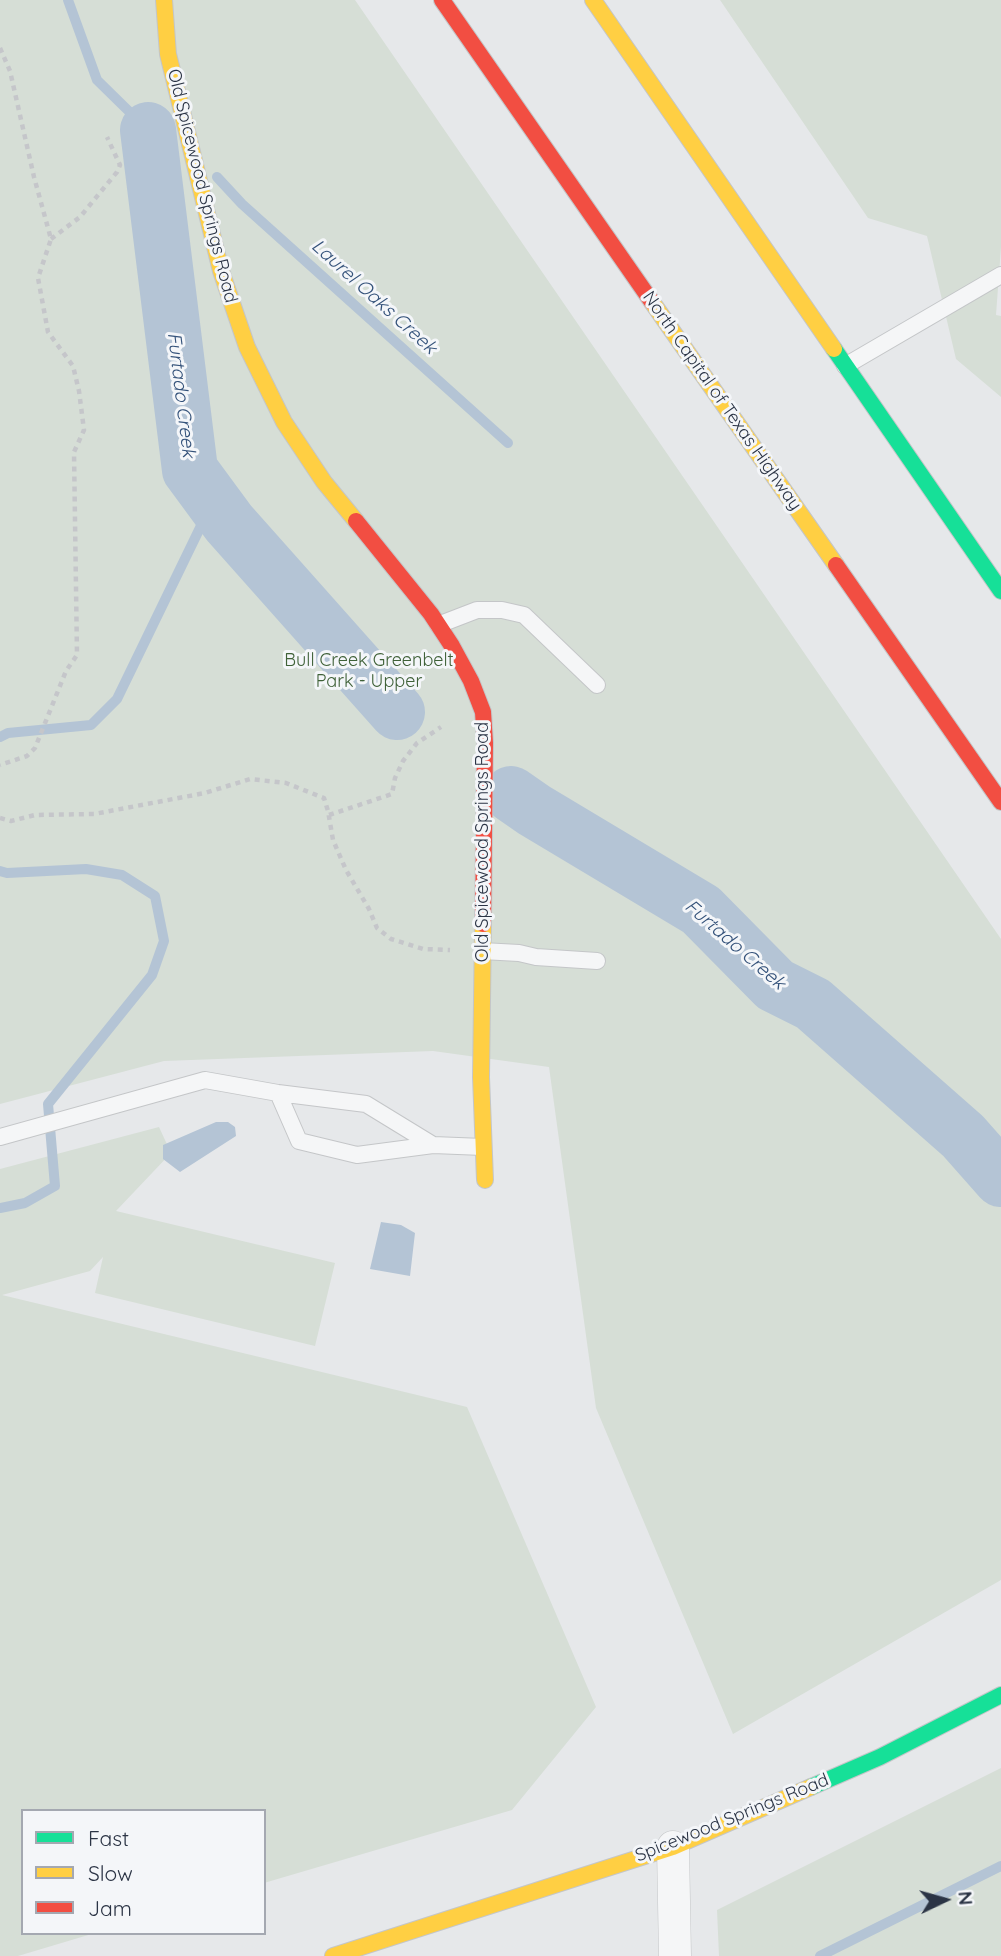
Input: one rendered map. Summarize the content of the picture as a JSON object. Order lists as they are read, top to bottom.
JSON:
{
  "streets": {
    "main road": ["Old Spicewood Springs Road", "North Capital of Texas Highway", "Spicewood Springs Road"]
  },
  "water": ["Laurel Oaks Creek", "Furtado Creek"],
  "parks": ["Bull Creek Greenbelt Park - Upper"],
  "legend": ["Fast", "Slow", "Jam"],
  "north": "right"
}
